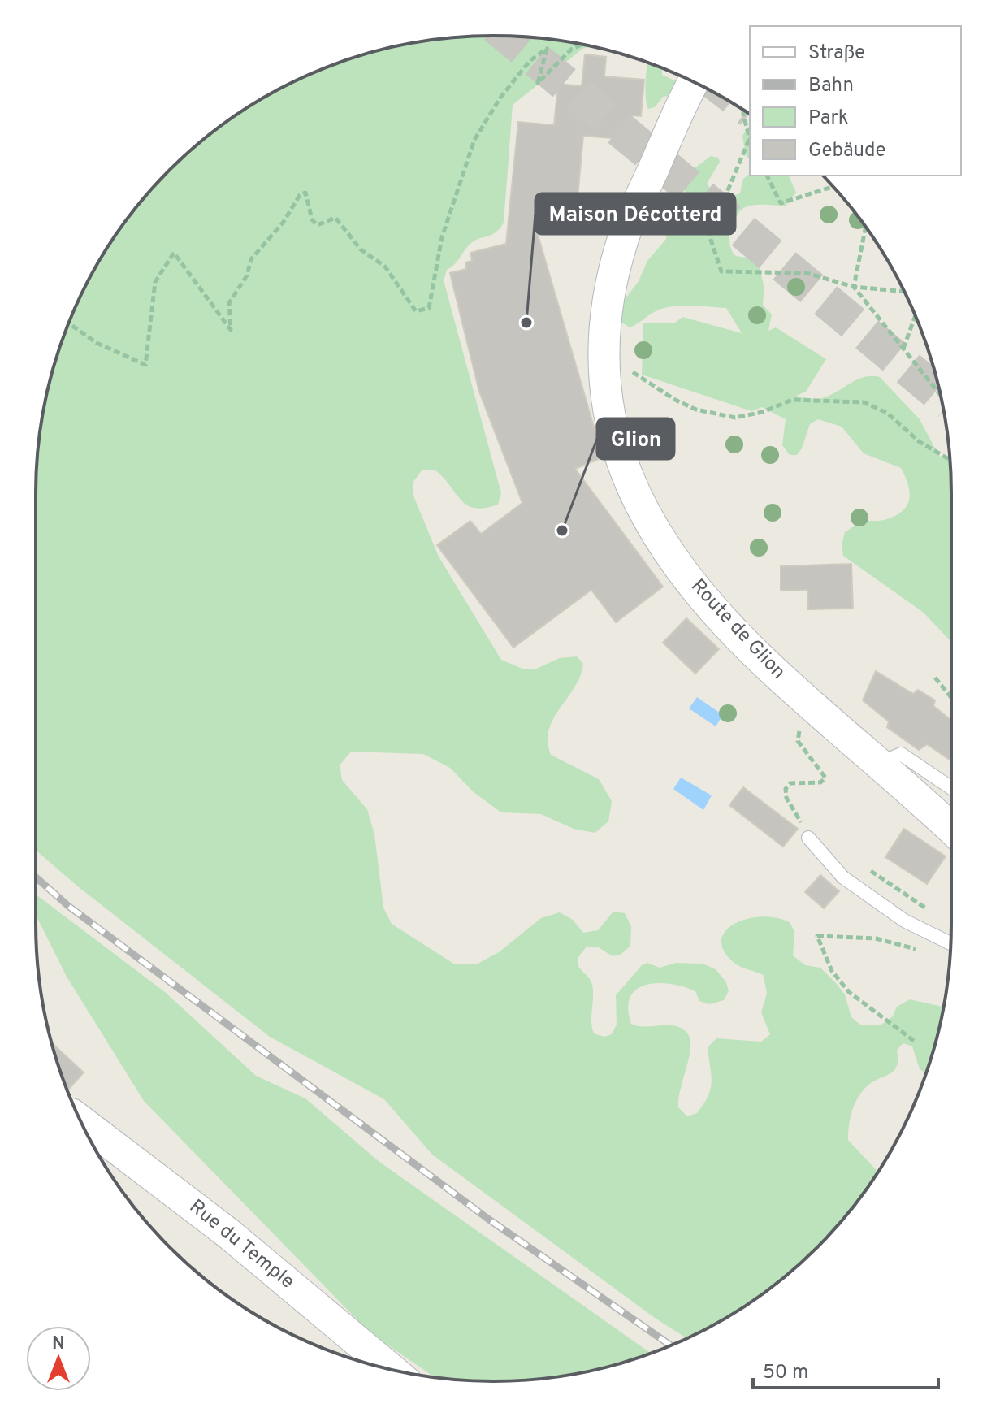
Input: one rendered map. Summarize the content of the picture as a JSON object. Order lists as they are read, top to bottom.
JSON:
{
  "streets": {
    "street": ["Route de Glion", "Rue du Temple"]
  },
  "places": ["Maison Décotterd", "Glion"],
  "legend": [
    "Straße",
    "Bahn",
    "Park",
    "Gebäude"
  ],
  "scale_bar": "50 m",
  "north": "top"
}
